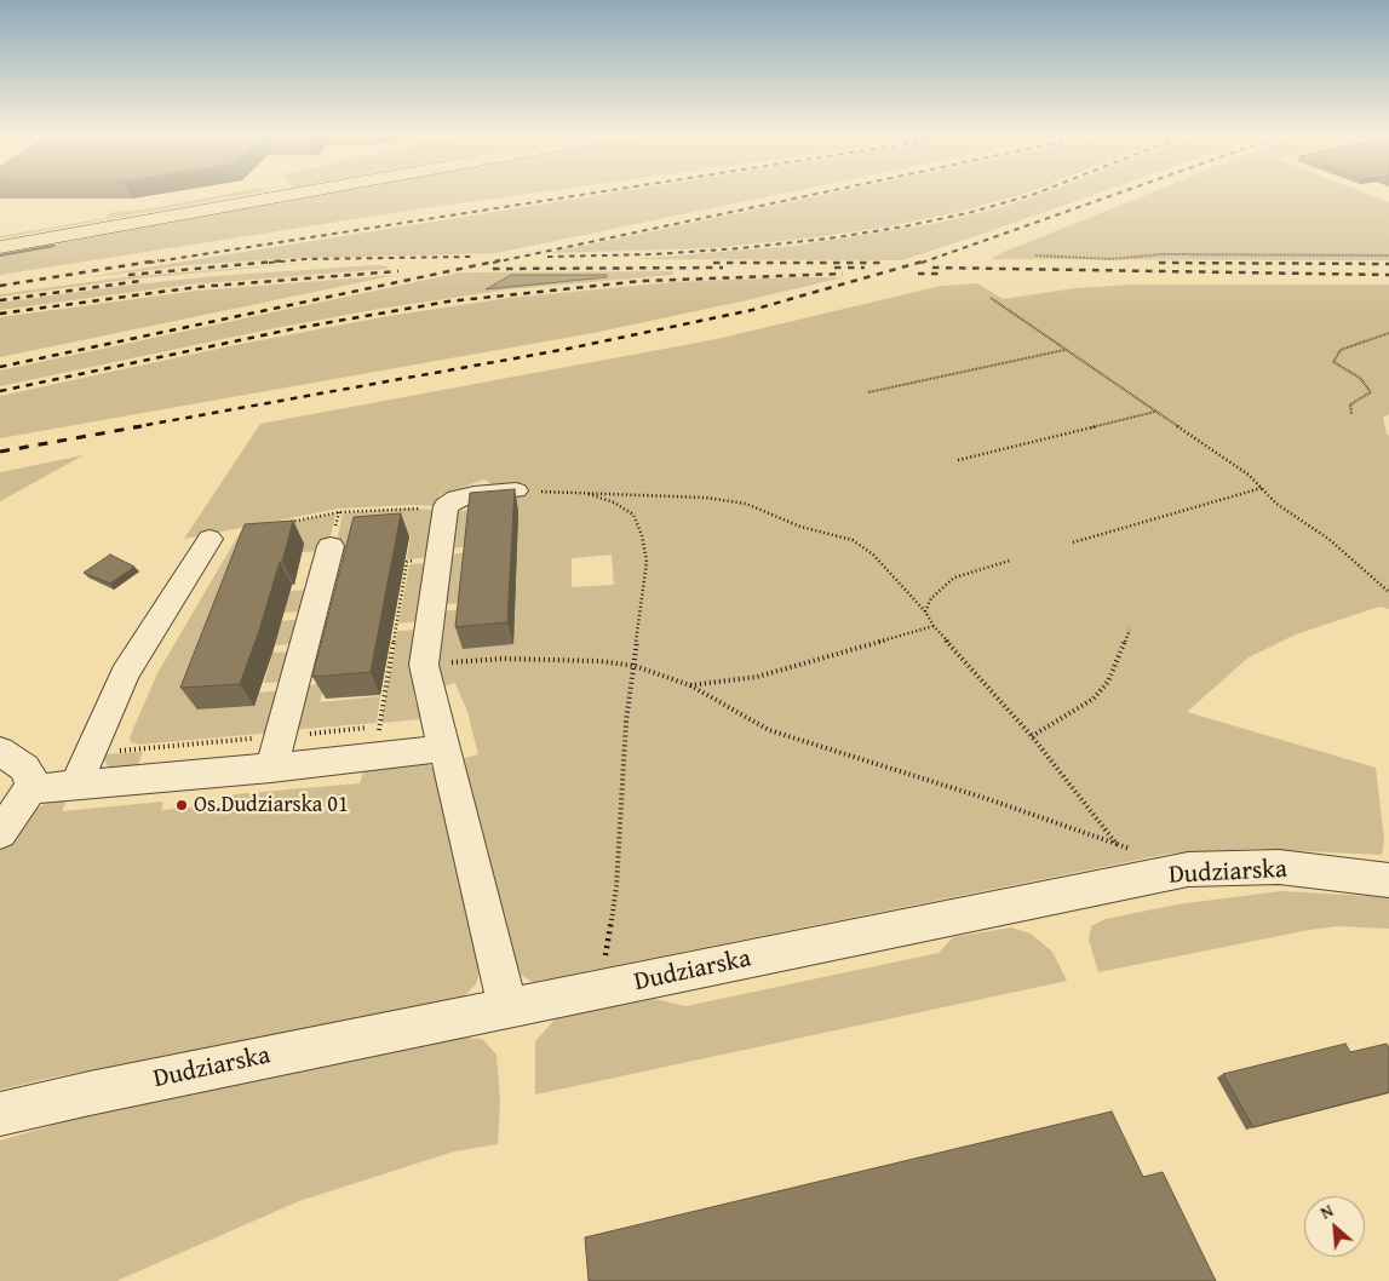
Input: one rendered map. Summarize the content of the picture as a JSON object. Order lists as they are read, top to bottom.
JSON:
{
  "streets": {
    "street": ["Dudziarska"]
  },
  "places": ["Os.Dudziarska 01"],
  "north": "top left"
}
